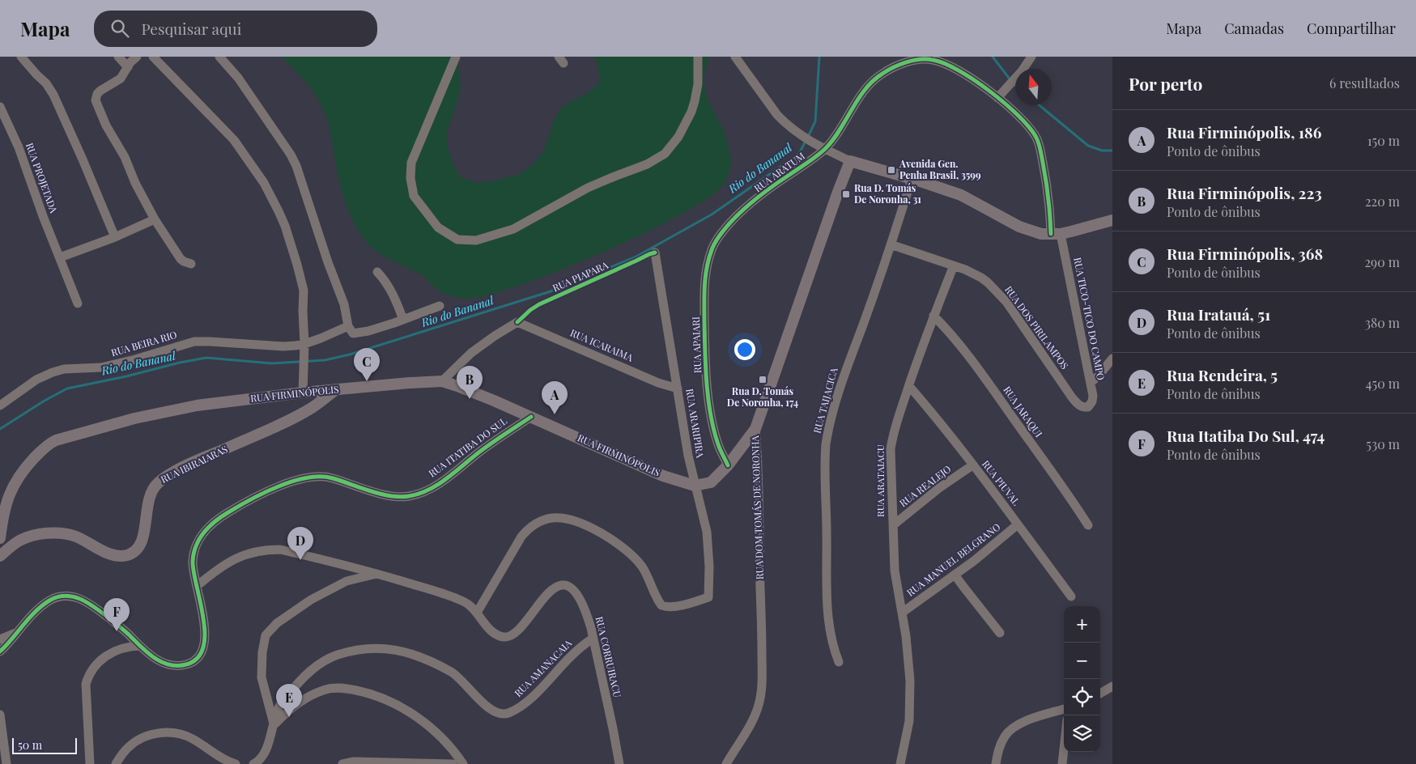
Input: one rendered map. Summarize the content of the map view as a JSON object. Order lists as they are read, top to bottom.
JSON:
{
  "streets": {
    "main road": ["RUA FIRMINÓPOLIS", "RUA IBIRAIARAS", "RUA DOM TOMÁS DE NORONHA"],
    "street": [
      "RUA ARATUM",
      "RUA PROJETADA",
      "RUA TICO-TICO DO CAMPO",
      "RUA DOS PIRILAMPOS",
      "RUA BEIRA RIO",
      "RUA APAIARI",
      "RUA ICARAIMA",
      "RUA TAIJACICA",
      "RUA JARAQUI",
      "RUA ARARIPIRA",
      "RUA ITATIBA DO SUL",
      "RUA ARATAIACU",
      "RUA PIUVAL",
      "RUA REALEJO",
      "RUA MANUEL BELGRANO",
      "RUA CORRUIRACU",
      "RUA AMANACAIA"
    ],
    "cycle path": ["RUA PIAPARA"]
  },
  "crossings": [
    ["RUA ARATUM", "RUA TICO-TICO DO CAMPO"],
    ["RUA ARATUM", "RUA APAIARI"],
    ["RUA TICO-TICO DO CAMPO", "RUA DOS PIRILAMPOS"],
    ["RUA DOS PIRILAMPOS", "RUA TAIJACICA"],
    ["RUA DOS PIRILAMPOS", "RUA ARATAIACU"],
    ["RUA ICARAIMA", "RUA FIRMINÓPOLIS"],
    ["RUA ICARAIMA", "RUA ARARIPIRA"],
    ["RUA FIRMINÓPOLIS", "RUA ARARIPIRA"],
    ["RUA FIRMINÓPOLIS", "RUA ITATIBA DO SUL"],
    ["RUA FIRMINÓPOLIS", "RUA IBIRAIARAS"],
    ["RUA JARAQUI", "RUA ARATAIACU"],
    ["RUA ARARIPIRA", "RUA CORRUIRACU"],
    ["RUA ARATAIACU", "RUA PIUVAL"],
    ["RUA ARATAIACU", "RUA REALEJO"],
    ["RUA ARATAIACU", "RUA MANUEL BELGRANO"],
    ["RUA PIUVAL", "RUA REALEJO"],
    ["RUA PIUVAL", "RUA MANUEL BELGRANO"],
    ["RUA CORRUIRACU", "RUA AMANACAIA"]
  ],
  "water": ["Rio do Bananal"],
  "places": {
    "transit": ["Avenida Gen. Penha Brasil, 3599", "Rua D. Tomás De Noronha, 31", "Rua D. Tomás De Noronha, 174"]
  },
  "scale_bar": "50 m",
  "north": "top",
  "page": {
    "header": "Mapa",
    "search": "Pesquisar aqui",
    "nav": ["Mapa", "Camadas", "Compartilhar"],
    "heading": ["Por perto", "6 resultados"],
    "list": [
      {
        "mark": "A",
        "name": "Rua Firminópolis, 186",
        "note": "Ponto de ônibus",
        "value": "150 m"
      },
      {
        "mark": "B",
        "name": "Rua Firminópolis, 223",
        "note": "Ponto de ônibus",
        "value": "220 m"
      },
      {
        "mark": "C",
        "name": "Rua Firminópolis, 368",
        "note": "Ponto de ônibus",
        "value": "290 m"
      },
      {
        "mark": "D",
        "name": "Rua Iratauá, 51",
        "note": "Ponto de ônibus",
        "value": "380 m"
      },
      {
        "mark": "E",
        "name": "Rua Rendeira, 5",
        "note": "Ponto de ônibus",
        "value": "450 m"
      },
      {
        "mark": "F",
        "name": "Rua Itatiba Do Sul, 474",
        "note": "Ponto de ônibus",
        "value": "530 m"
      }
    ],
    "pins": [
      "C",
      "B",
      "A",
      "D",
      "F",
      "E"
    ],
    "map_buttons": ["+", "−"],
    "scale": "50 m"
  }
}
